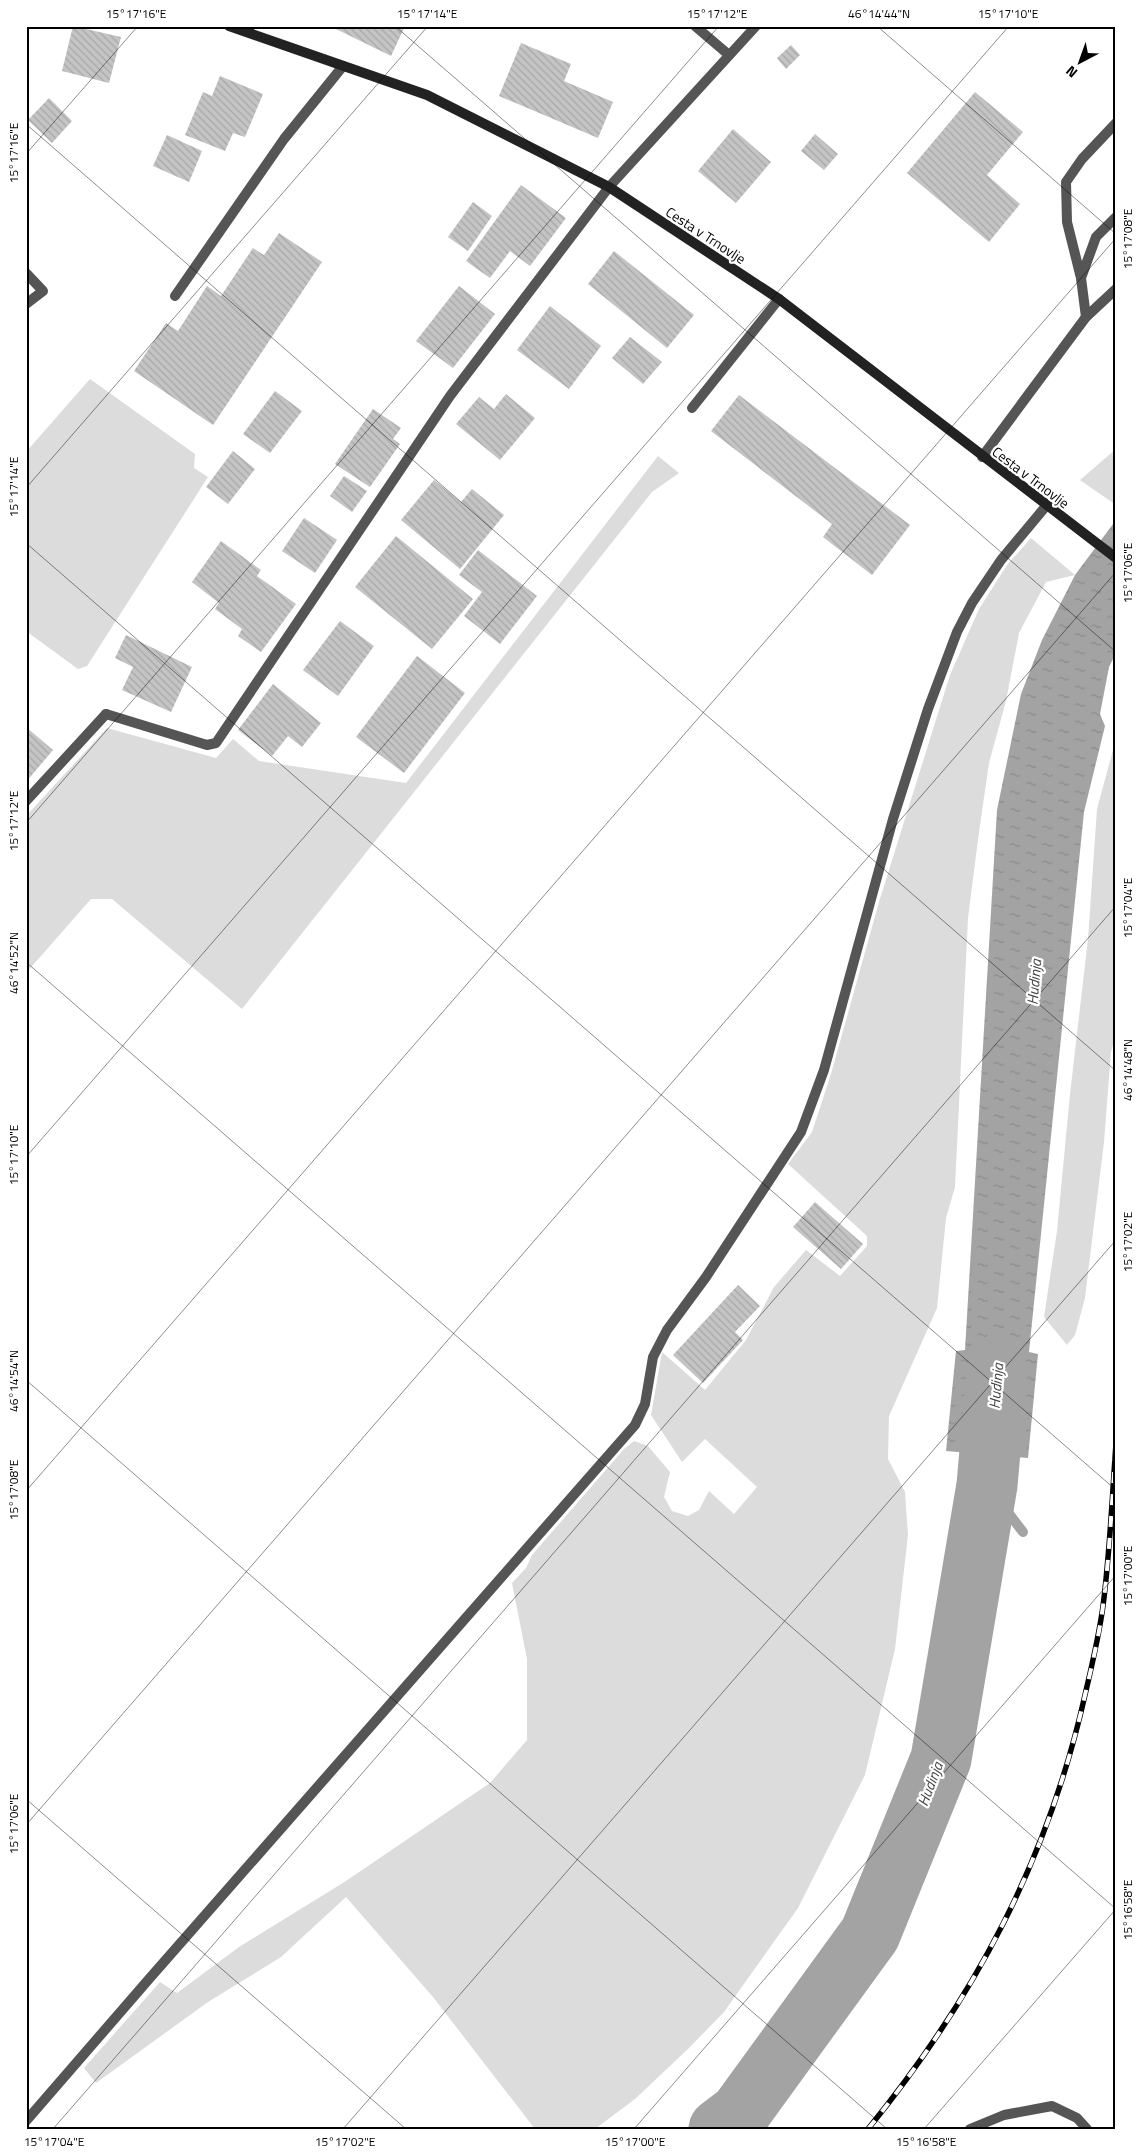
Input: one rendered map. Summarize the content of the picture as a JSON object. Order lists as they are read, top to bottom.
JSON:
{
  "streets": {
    "street": ["Cesta v Trnovlje"]
  },
  "water": ["Hudinja"],
  "north": "bottom left",
  "coordinates": [
    "15°17'16\"E",
    "15°17'14\"E",
    "15°17'12\"E",
    "46°14'44\"N",
    "15°17'10\"E",
    "15°17'08\"E",
    "15°17'06\"E",
    "15°17'04\"E",
    "46°14'52\"N",
    "46°14'48\"N",
    "15°17'02\"E",
    "46°14'54\"N",
    "15°17'00\"E",
    "15°16'58\"E"
  ]
}
